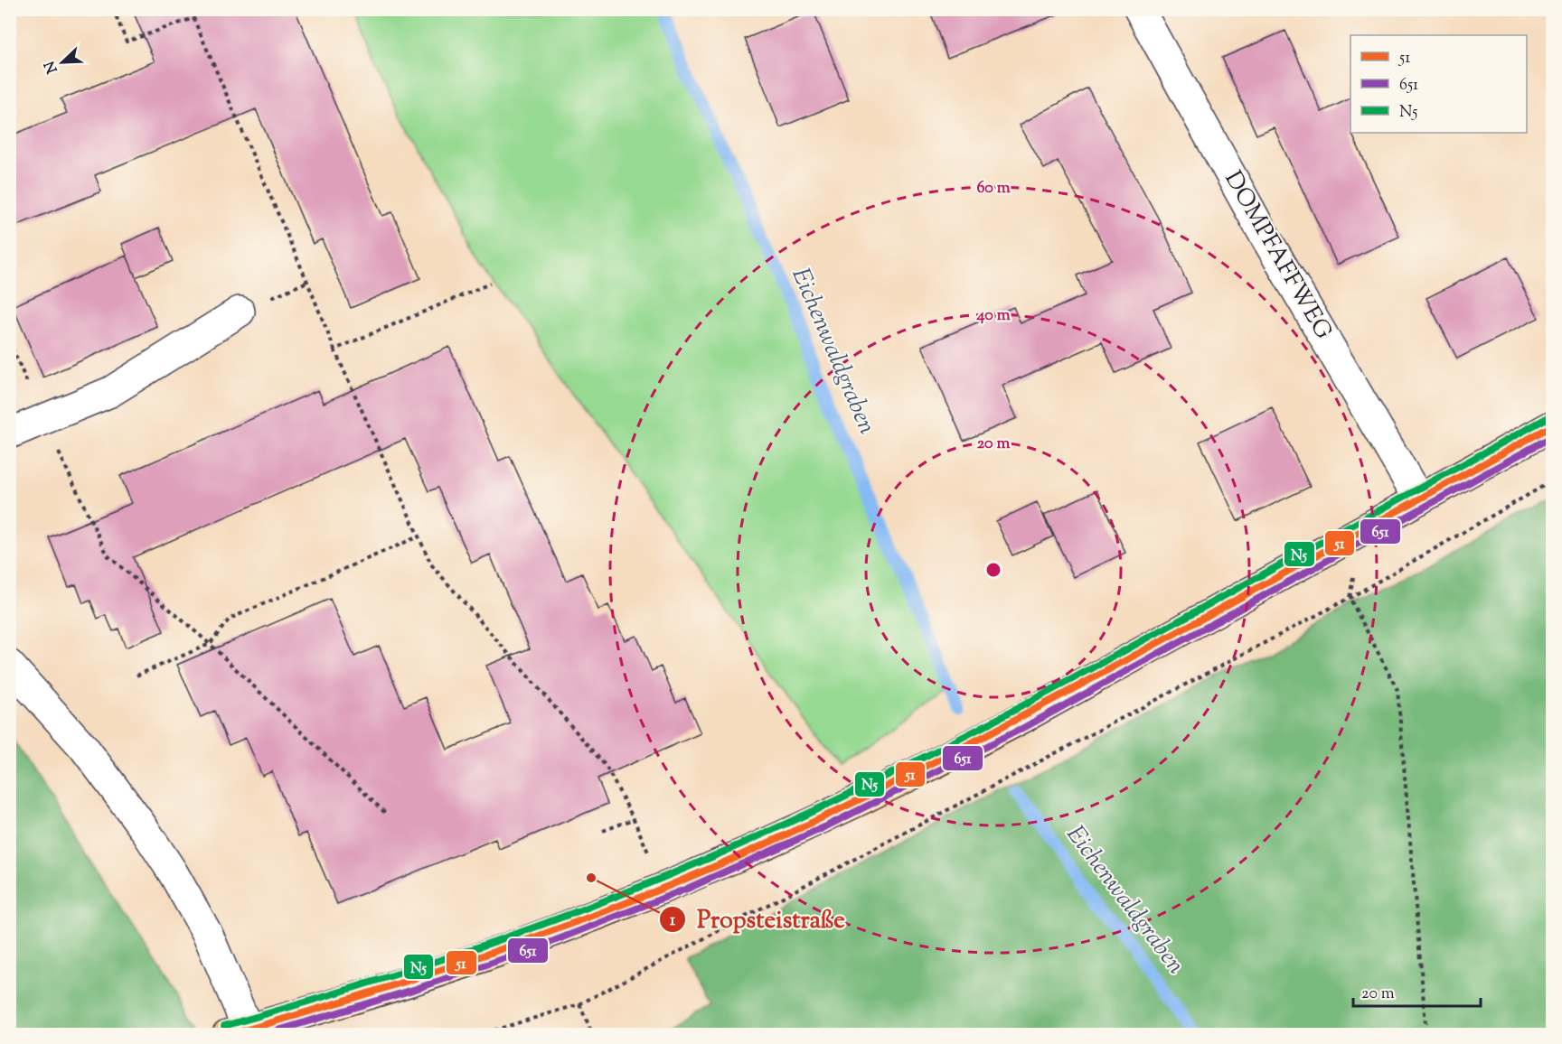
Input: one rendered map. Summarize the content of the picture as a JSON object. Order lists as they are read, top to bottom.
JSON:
{
  "streets": {
    "street": ["DOMPFAFFWEG"]
  },
  "water": ["Eichenwaldgraben"],
  "places": ["Propsteistraße"],
  "lines": ["transit line N5", "transit line 51", "transit line 651"],
  "legend": ["51", "651", "N5"],
  "scale_bar": "20 m",
  "north": "bottom left",
  "rings": ["60 m", "40 m", "20 m"]
}
